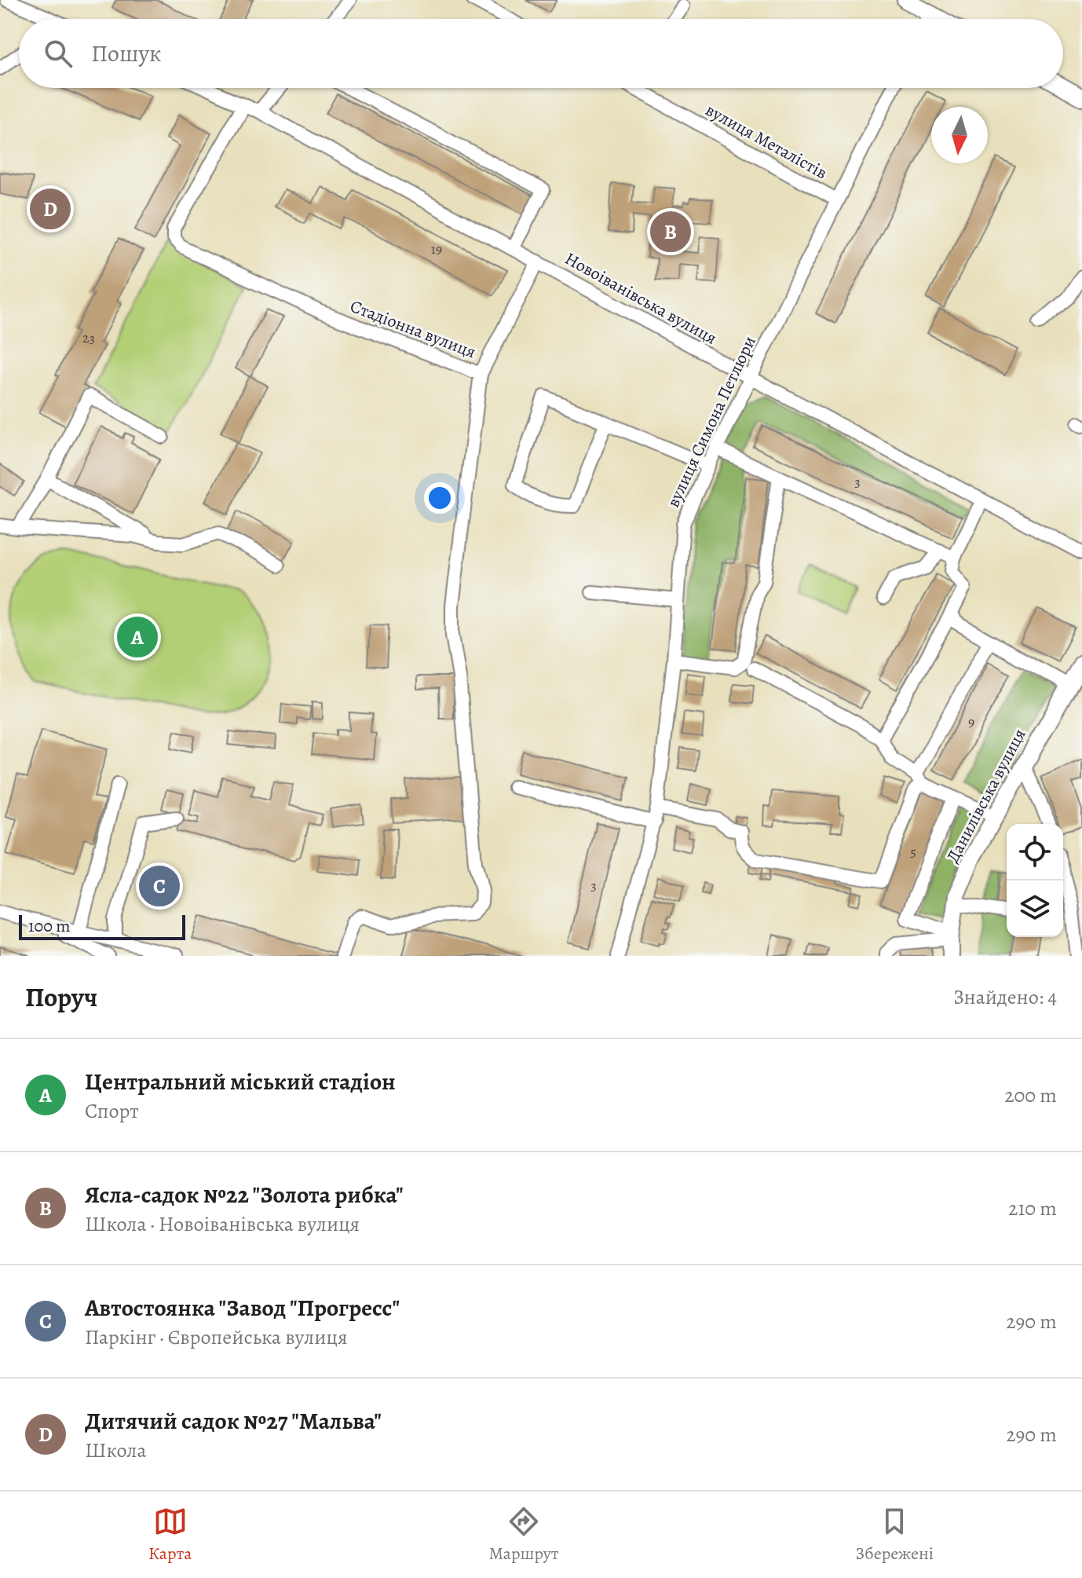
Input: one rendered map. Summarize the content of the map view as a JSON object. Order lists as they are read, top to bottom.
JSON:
{
  "streets": {
    "main road": ["Данилівська вулиця"],
    "street": [
      "вулиця Металістів",
      "Новоіванівська вулиця",
      "Стадіонна вулиця",
      "вулиця Симона Петлюри"
    ]
  },
  "crossings": [
    ["вулиця Металістів", "вулиця Симона Петлюри"],
    ["Новоіванівська вулиця", "Стадіонна вулиця"],
    ["Новоіванівська вулиця", "вулиця Симона Петлюри"]
  ],
  "house_numbers": [
    "19",
    "23",
    "3",
    "9",
    "5",
    "3"
  ],
  "scale_bar": "100 m",
  "north": "bottom",
  "page": {
    "search": "Пошук",
    "pins": [
      "D",
      "B",
      "A",
      "C"
    ],
    "scale": "100 m",
    "heading": ["Поруч", "Знайдено: 4"],
    "list": [
      {
        "mark": "A",
        "name": "Центральний міський стадіон",
        "note": "Спорт",
        "value": "200 m"
      },
      {
        "mark": "B",
        "name": "Ясла-садок №22 \"Золота рибка\"",
        "note": "Школа · Новоіванівська вулиця",
        "value": "210 m"
      },
      {
        "mark": "C",
        "name": "Автостоянка \"Завод \"Прогресс\"",
        "note": "Паркінг · Європейська вулиця",
        "value": "290 m"
      },
      {
        "mark": "D",
        "name": "Дитячий садок №27 \"Мальва\"",
        "note": "Школа",
        "value": "290 m"
      }
    ],
    "nav": ["Карта", "Маршрут", "Збережені"]
  }
}
